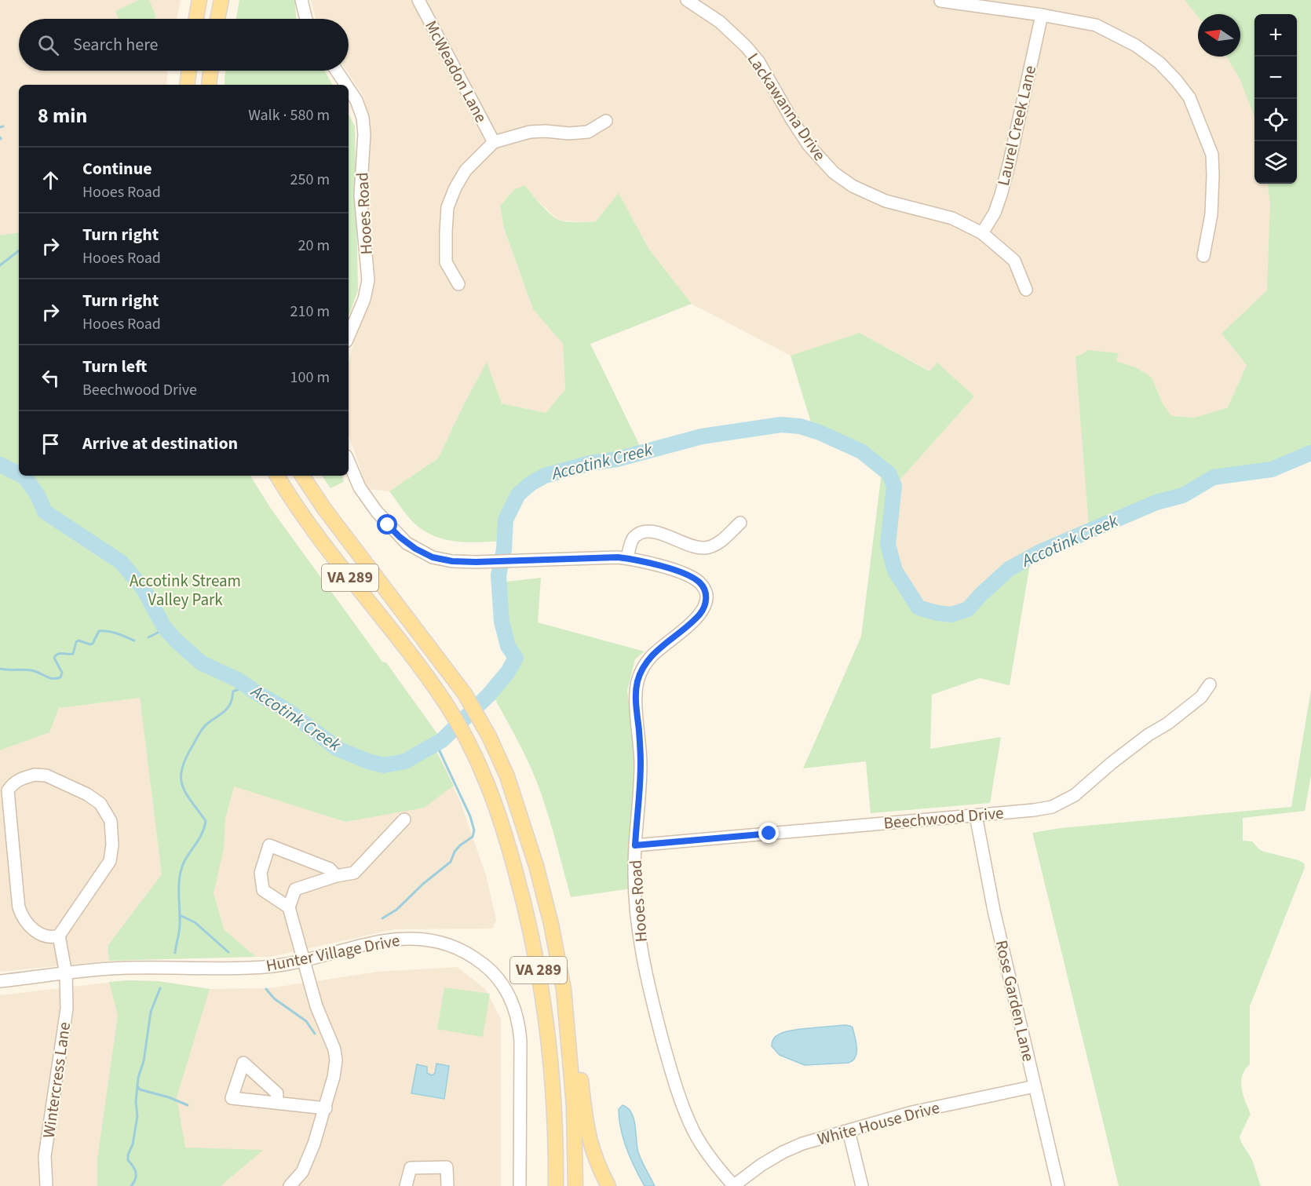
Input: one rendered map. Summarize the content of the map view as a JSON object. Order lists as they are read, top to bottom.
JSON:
{
  "streets": {
    "main road": ["VA 289"],
    "street": [
      "McWeadon Lane",
      "Lackawanna Drive",
      "Laurel Creek Lane",
      "Hooes Road",
      "Beechwood Drive",
      "Hunter Village Drive",
      "Rose Garden Lane",
      "Wintercress Lane",
      "White House Drive"
    ]
  },
  "crossings": [
    ["Lackawanna Drive", "Laurel Creek Lane"],
    ["Hooes Road", "Beechwood Drive"],
    ["Hooes Road", "White House Drive"],
    ["Beechwood Drive", "Rose Garden Lane"],
    ["Hunter Village Drive", "Wintercress Lane"],
    ["Rose Garden Lane", "White House Drive"]
  ],
  "water": ["Accotink Creek"],
  "parks": ["Accotink Stream Valley Park"],
  "north": "left",
  "page": {
    "map_buttons": ["+", "−"],
    "search": "Search here",
    "heading": ["8 min", "Walk · 580 m"],
    "list": [
      ["Continue", "Hooes Road", "250 m"],
      ["Turn right", "Hooes Road", "20 m"],
      ["Turn right", "Hooes Road", "210 m"],
      ["Turn left", "Beechwood Drive", "100 m"],
      "Arrive at destination"
    ]
  }
}
